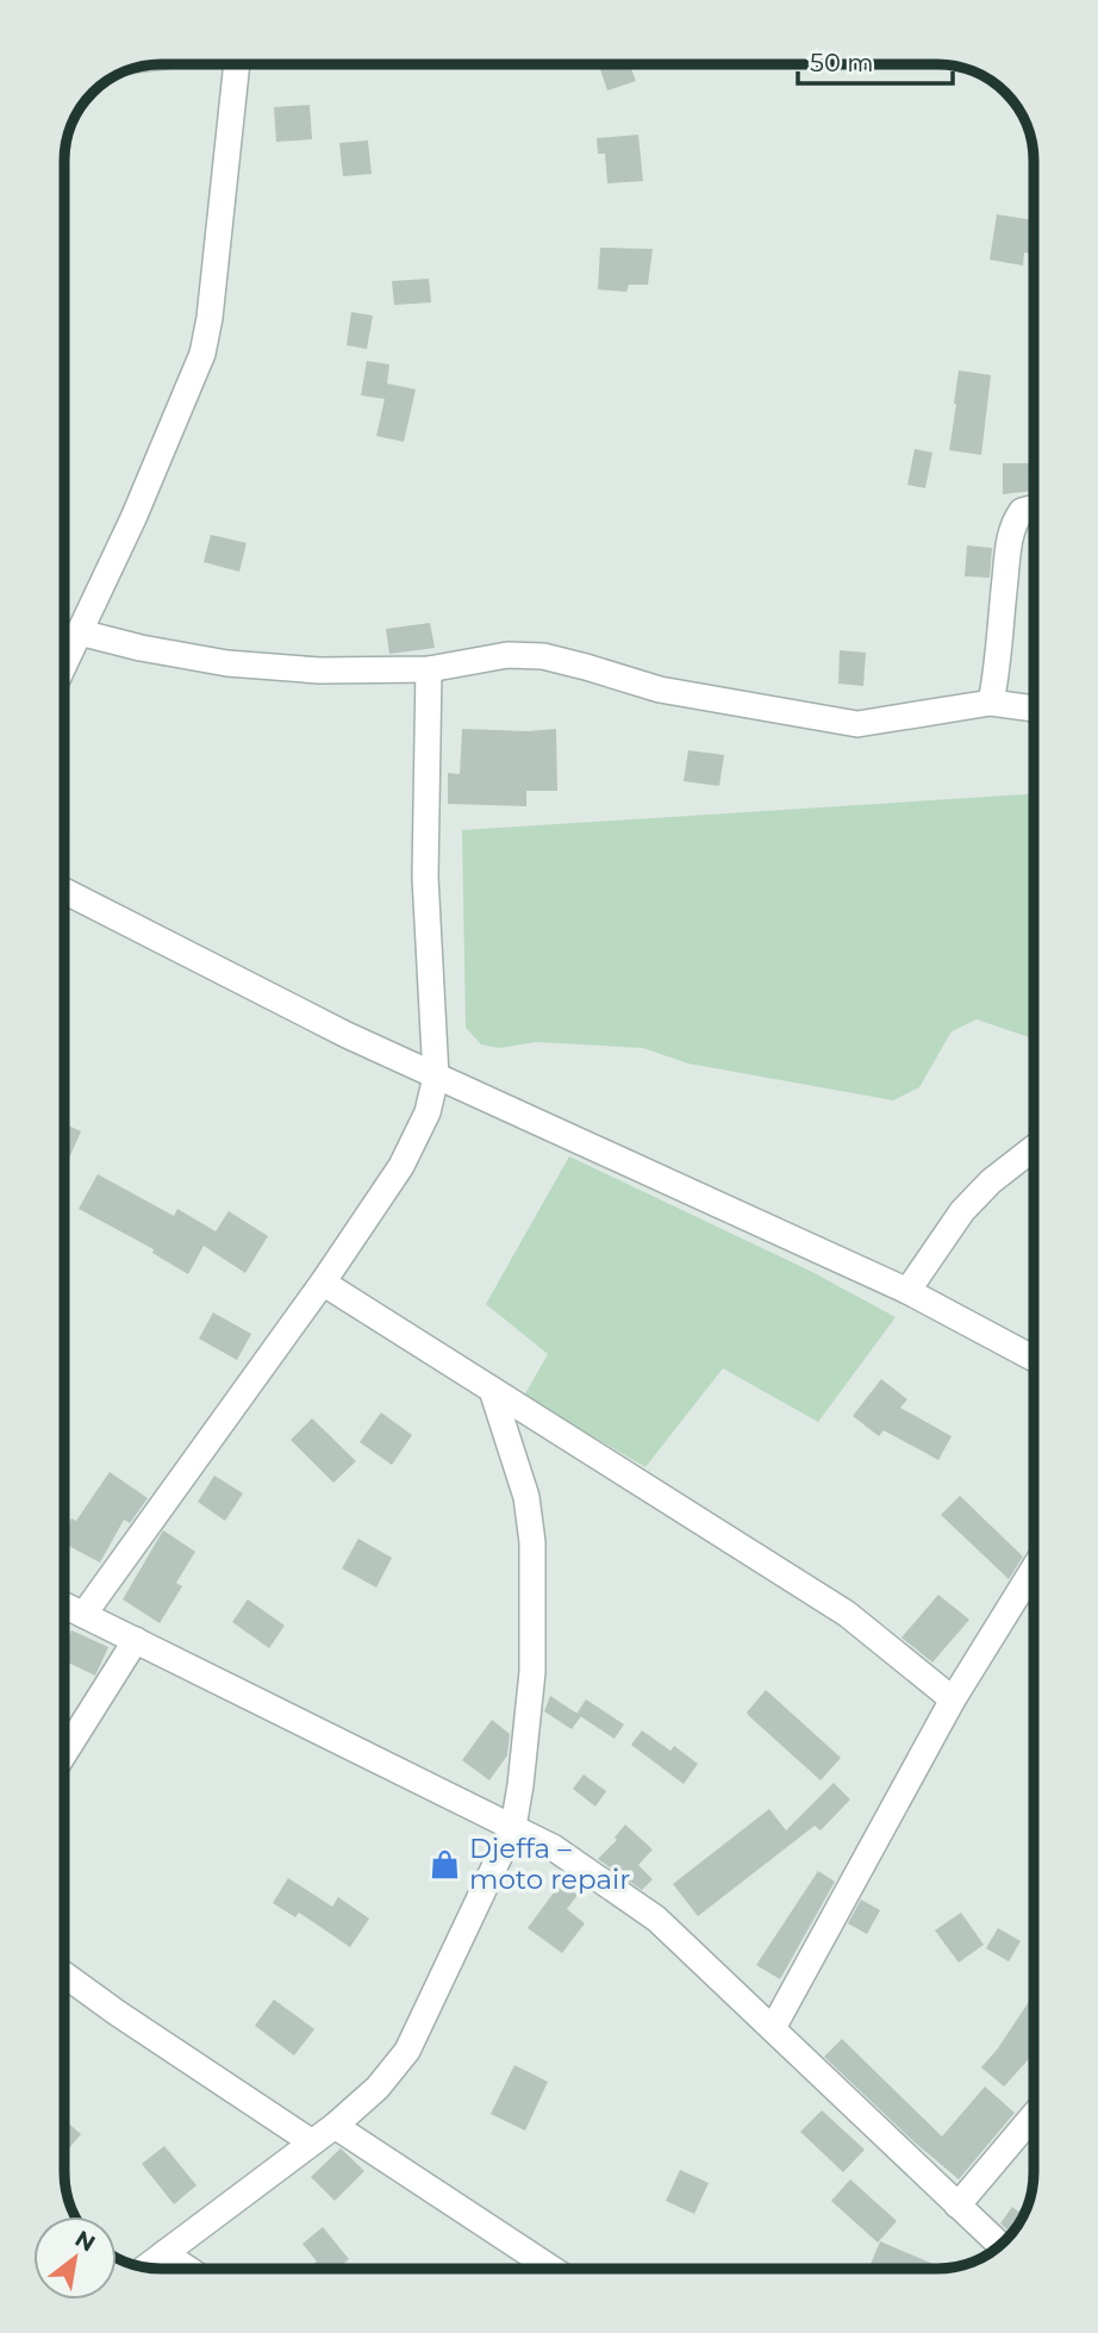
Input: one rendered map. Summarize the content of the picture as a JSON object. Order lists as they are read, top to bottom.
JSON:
{
  "places": {
    "shop": ["Djeffa – moto repair"]
  },
  "scale_bar": "50 m",
  "north": "top right"
}
